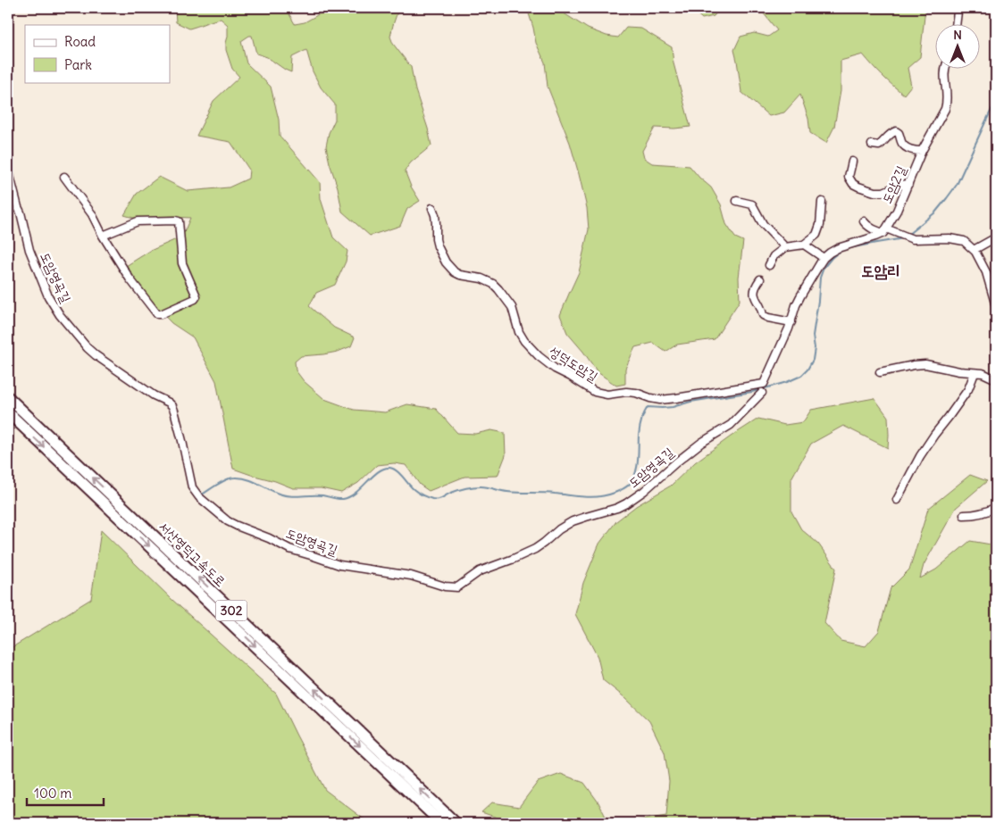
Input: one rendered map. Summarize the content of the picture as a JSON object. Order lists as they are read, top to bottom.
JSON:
{
  "streets": {
    "highway": ["서산영덕고속도로", "302"],
    "street": ["도암2길", "도암영곡길", "성덕도암길"]
  },
  "districts": ["도암리"],
  "legend": ["Road", "Park"],
  "scale_bar": "100 m",
  "north": "top"
}
